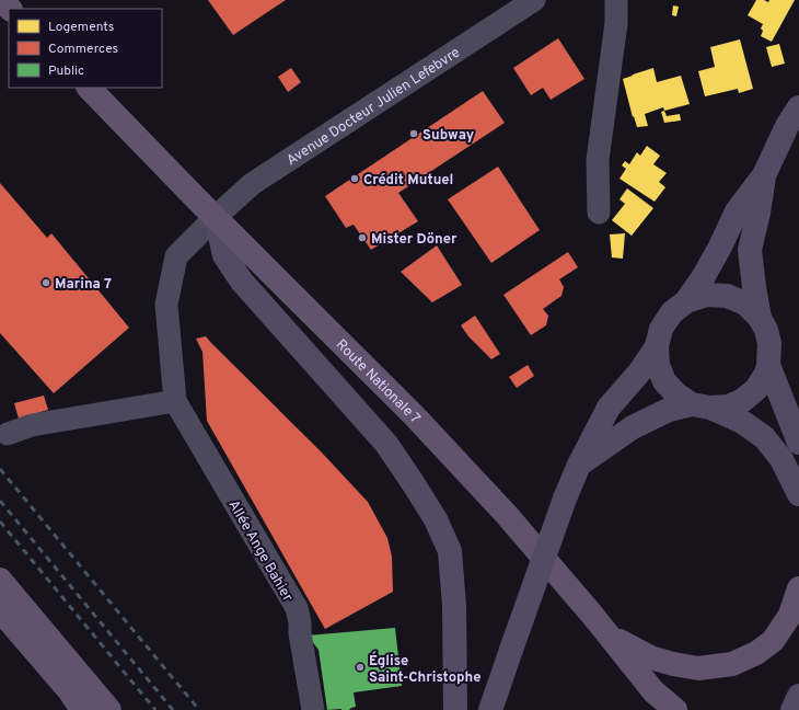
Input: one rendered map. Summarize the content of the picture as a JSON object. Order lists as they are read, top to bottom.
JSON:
{
  "streets": {
    "main road": ["Route Nationale 7"],
    "street": ["Avenue Docteur Julien Lefebvre", "Allée Ange Bahier"]
  },
  "crossings": [
    ["Avenue Docteur Julien Lefebvre", "Route Nationale 7"],
    ["Avenue Docteur Julien Lefebvre", "Allée Ange Bahier"]
  ],
  "places": [
    "Subway",
    "Crédit Mutuel",
    "Mister Döner",
    "Marina 7",
    "Église Saint-Christophe"
  ],
  "legend": ["Logements", "Commerces", "Public"]
}
